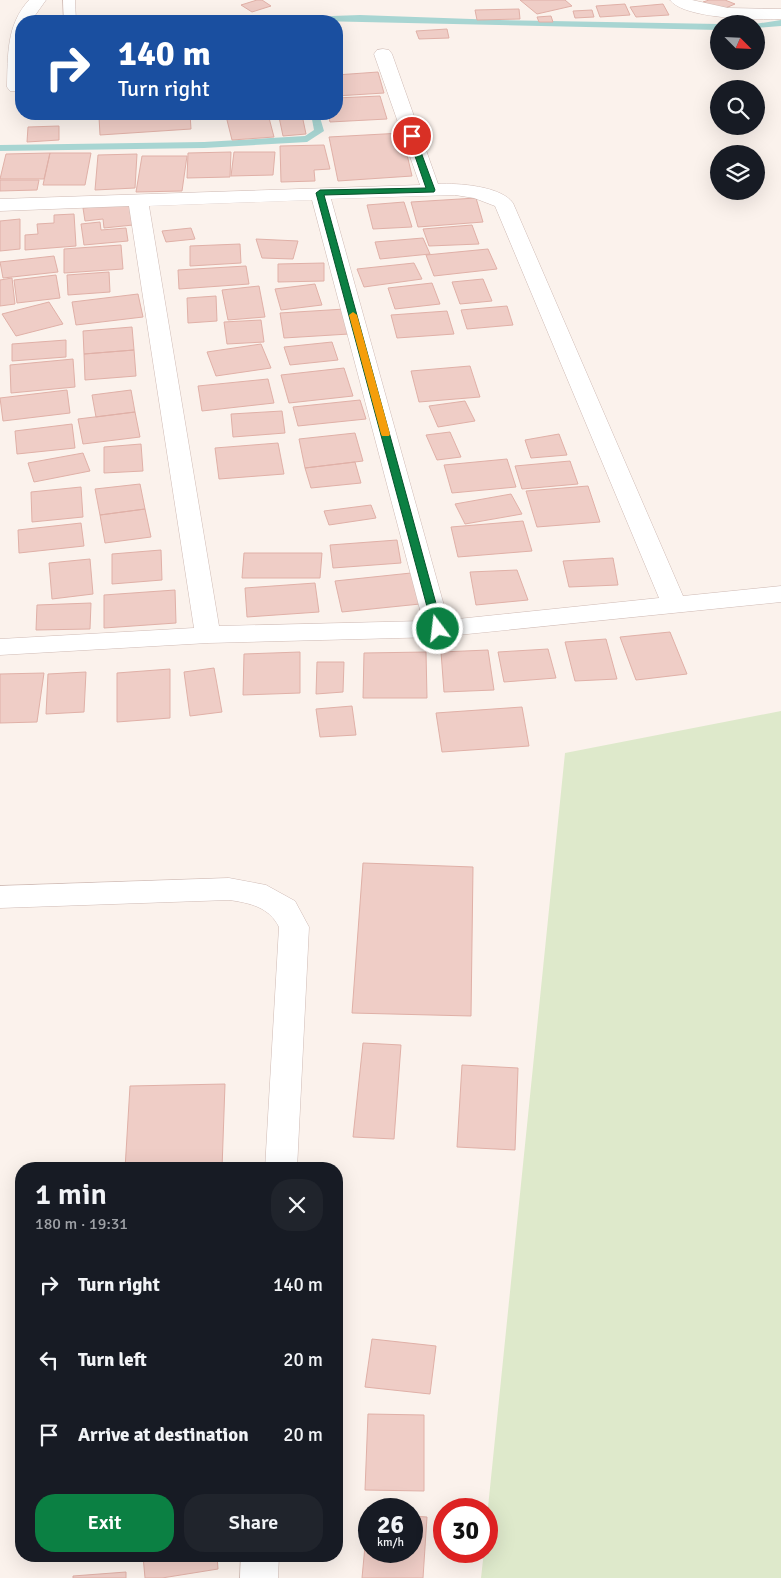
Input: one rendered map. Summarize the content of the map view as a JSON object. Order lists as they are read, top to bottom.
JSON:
{
  "north": "bottom right",
  "page": {
    "turn": ["140 m", "Turn right"],
    "heading": ["1 min", "180 m · 19:31"],
    "list": [
      {
        "name": "Turn right",
        "value": "140 m"
      },
      {
        "name": "Turn left",
        "value": "20 m"
      },
      {
        "name": "Arrive at destination",
        "value": "20 m"
      }
    ],
    "buttons": ["Exit", "Share"],
    "speed": "26 km/h",
    "limit": "30"
  }
}
